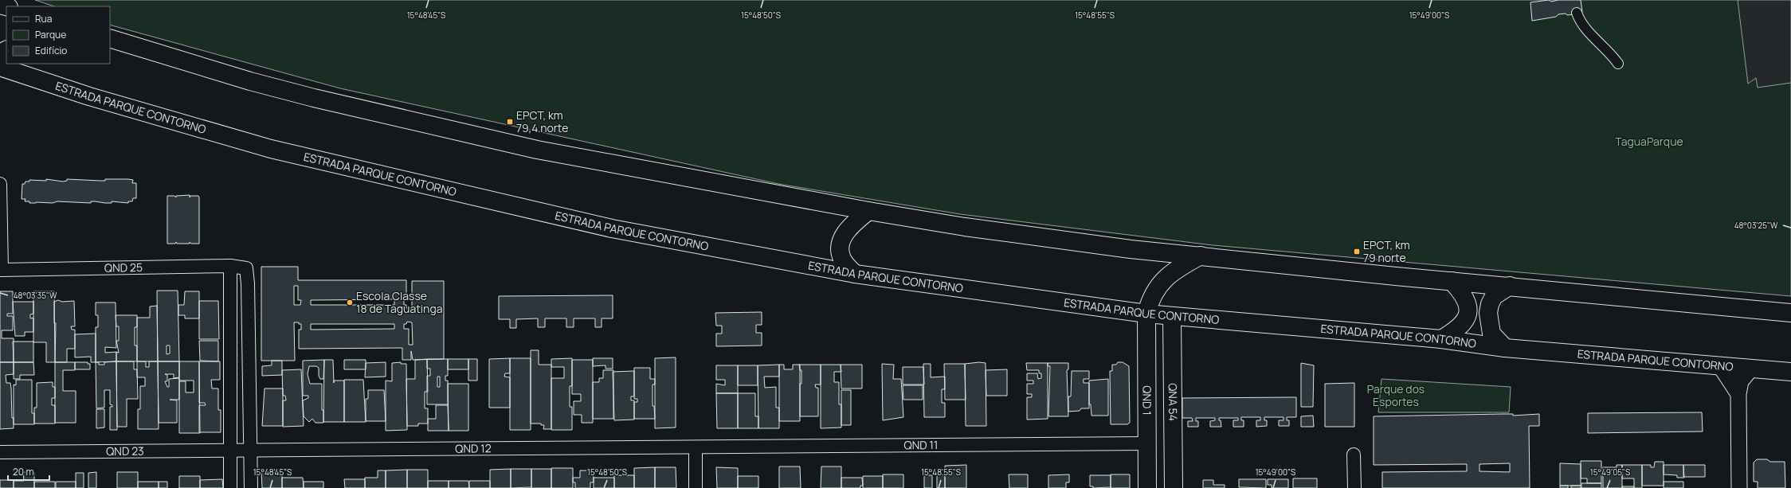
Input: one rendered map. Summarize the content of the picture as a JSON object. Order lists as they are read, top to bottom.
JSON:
{
  "streets": {
    "main road": ["ESTRADA PARQUE CONTORNO", "QND 1", "QNA 54"],
    "street": [
      "QND 25",
      "QND 11",
      "QND 12",
      "QND 23"
    ]
  },
  "crossings": [
    ["ESTRADA PARQUE CONTORNO", "QND 1"],
    ["ESTRADA PARQUE CONTORNO", "QNA 54"],
    ["QND 25", "QND 12"],
    ["QND 25", "QND 23"],
    ["QND 1", "QND 11"],
    ["QND 11", "QND 12"],
    ["QND 12", "QND 23"]
  ],
  "parks": ["TaguaParque", "Parque dos Esportes"],
  "places": {
    "transit": ["EPCT, km 79,4 norte", "EPCT, km 79 norte"],
    "other": ["Escola Classe 18 de Taguatinga"]
  },
  "legend": ["Rua", "Parque", "Edifício"],
  "scale_bar": "20 m",
  "coordinates": [
    "15°48'45\"S",
    "15°48'50\"S",
    "15°48'55\"S",
    "15°49'00\"S",
    "48°03'25\"W",
    "48°03'35\"W",
    "15°49'05\"S"
  ]
}
